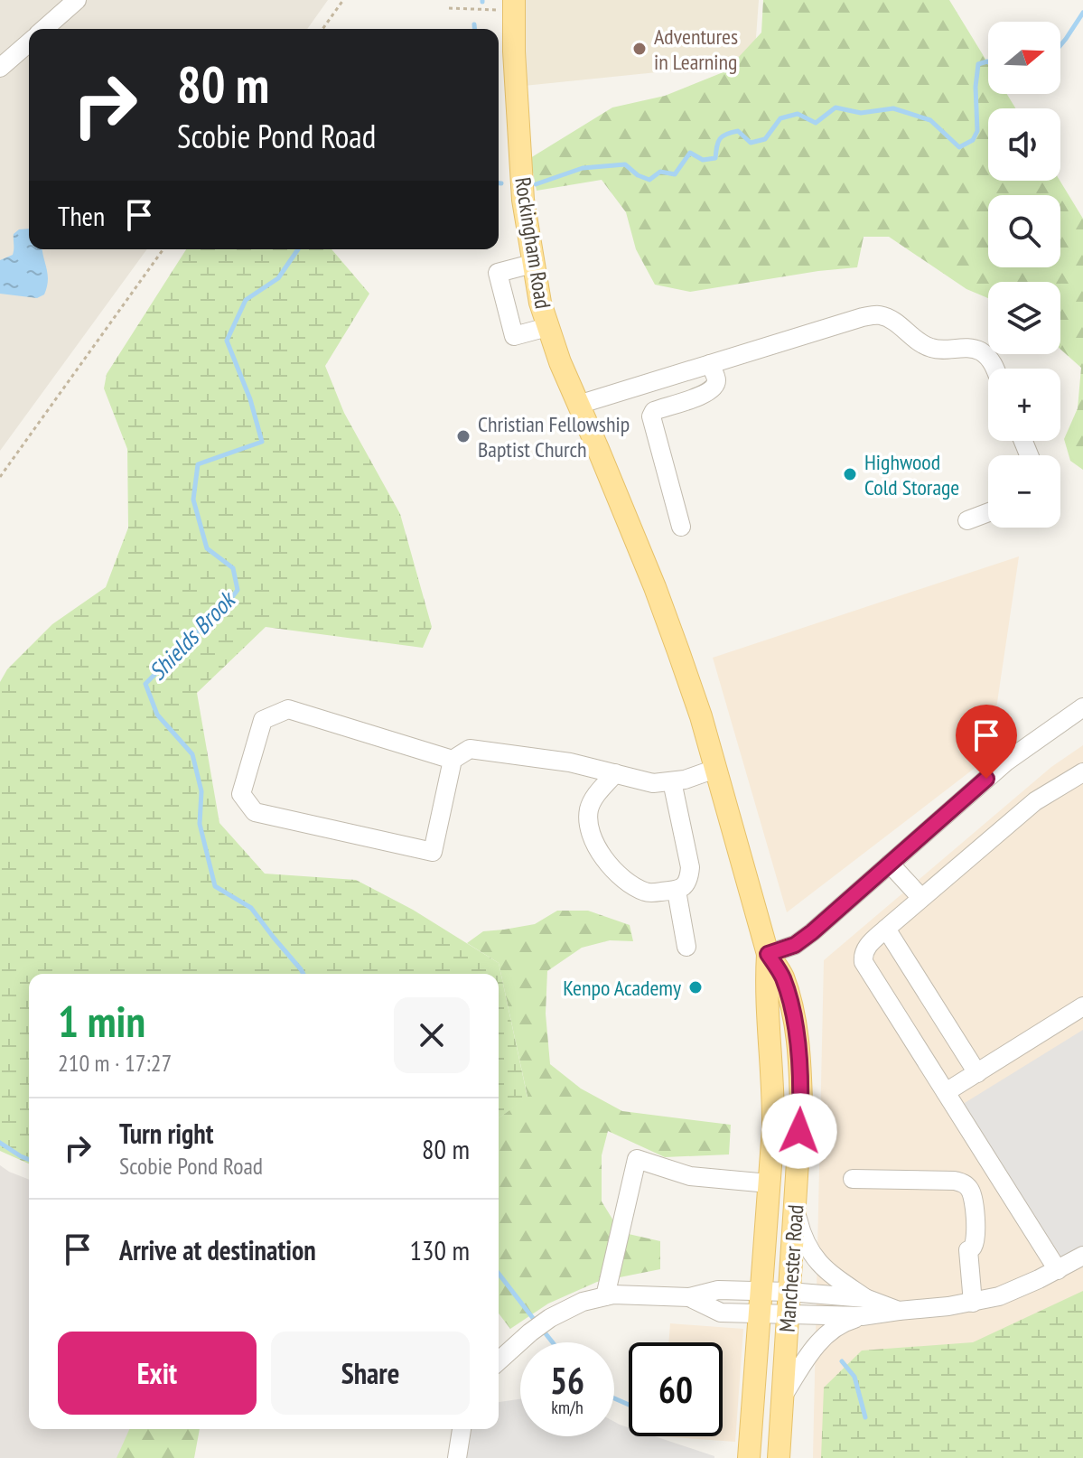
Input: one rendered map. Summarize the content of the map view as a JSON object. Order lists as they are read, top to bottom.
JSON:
{
  "streets": {
    "main road": ["Rockingham Road", "Manchester Road"]
  },
  "crossings": [
    ["Rockingham Road", "Manchester Road"]
  ],
  "water": ["Shields Brook"],
  "places": [
    "Adventures in Learning",
    "Christian Fellowship Baptist Church",
    "Highwood Cold Storage",
    "Kenpo Academy"
  ],
  "north": "right",
  "page": {
    "map_buttons": ["+", "−"],
    "turn": ["80 m", "Scobie Pond Road"],
    "then": "Then",
    "heading": ["1 min", "210 m · 17:27"],
    "list": [
      {
        "name": "Turn right",
        "note": "Scobie Pond Road",
        "value": "80 m"
      },
      {
        "name": "Arrive at destination",
        "value": "130 m"
      }
    ],
    "buttons": ["Exit", "Share"],
    "speed": "56 km/h",
    "limit": "60"
  }
}
